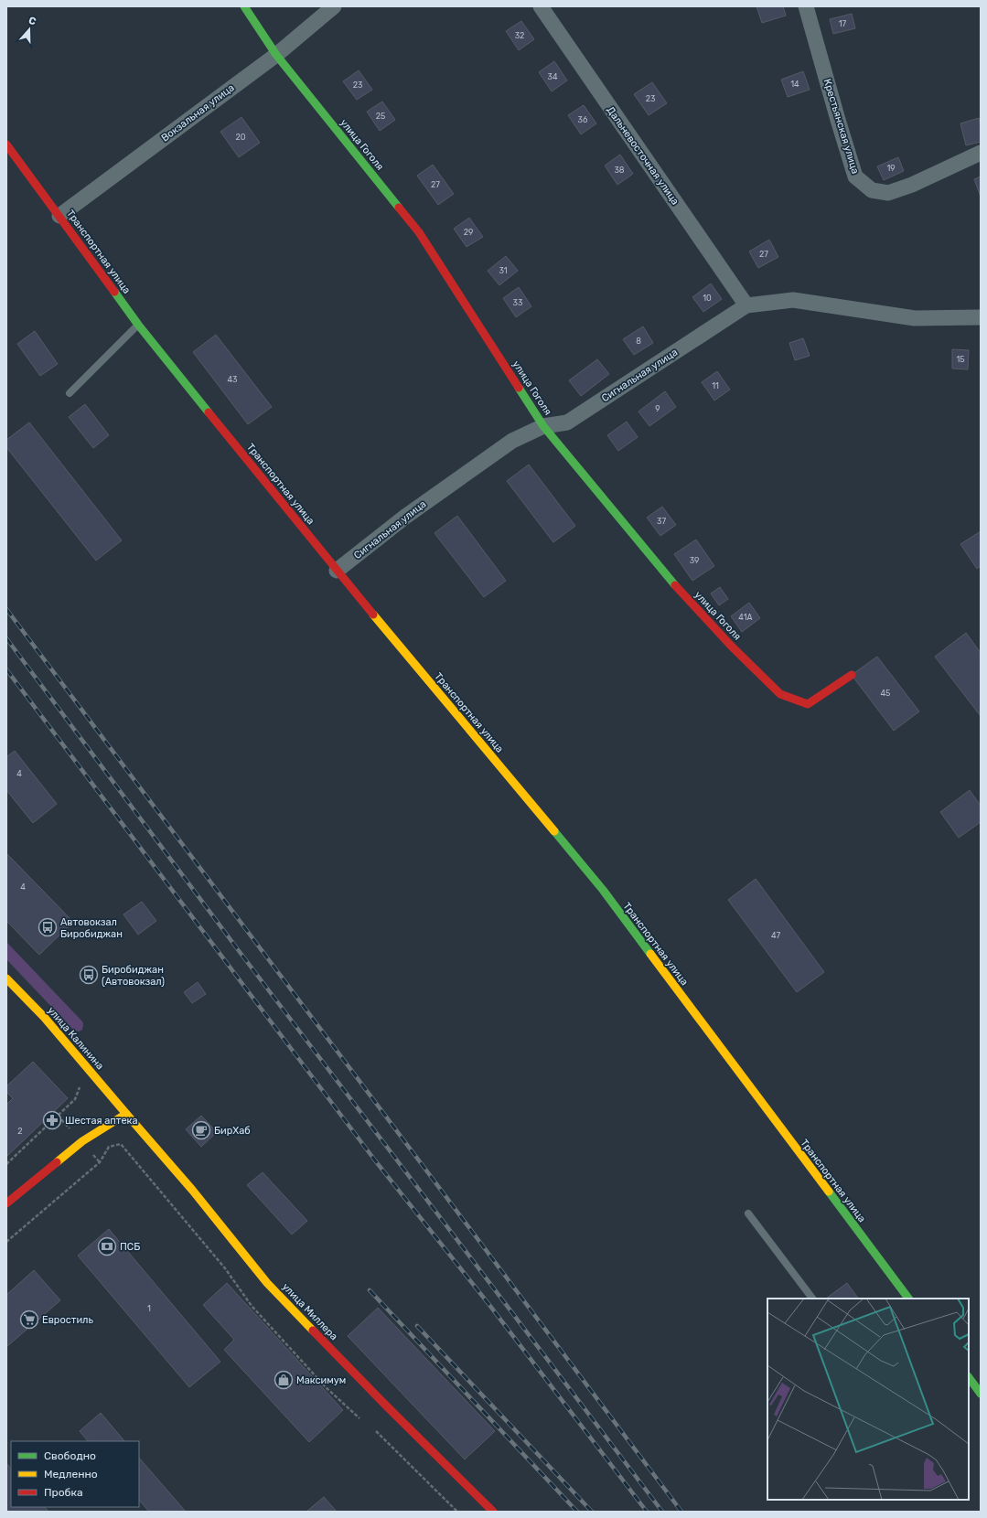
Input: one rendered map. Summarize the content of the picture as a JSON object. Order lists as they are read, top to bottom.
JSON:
{
  "streets": {
    "main road": [
      "улица Гоголя",
      "Транспортная улица",
      "улица Калинина",
      "улица Миллера"
    ],
    "street": [
      "Вокзальная улица",
      "Крестьянская улица",
      "Дальневосточная улица",
      "Сигнальная улица"
    ]
  },
  "crossings": [
    ["Вокзальная улица", "улица Гоголя"],
    ["Вокзальная улица", "Транспортная улица"],
    ["улица Гоголя", "Сигнальная улица"],
    ["Дальневосточная улица", "Сигнальная улица"],
    ["Транспортная улица", "Сигнальная улица"],
    ["улица Калинина", "улица Миллера"]
  ],
  "places": {
    "bus stop": ["Автовокзал Биробиджан", "Биробиджан (Автовокзал)"],
    "pharmacy": ["Шестая аптека"],
    "cafe": ["БирХаб"],
    "bank": ["ПСБ"],
    "supermarket": ["Евростиль"],
    "shop": ["Максимум"]
  },
  "house_numbers": [
    "17",
    "32",
    "34",
    "14",
    "23",
    "23",
    "25",
    "36",
    "20",
    "19",
    "38",
    "27",
    "29",
    "27",
    "31",
    "10",
    "33",
    "8",
    "15",
    "43",
    "11",
    "9",
    "37",
    "39",
    "41А",
    "45",
    "4",
    "4",
    "47",
    "2",
    "1"
  ],
  "legend": ["Свободно", "Медленно", "Пробка"],
  "north": "top"
}
